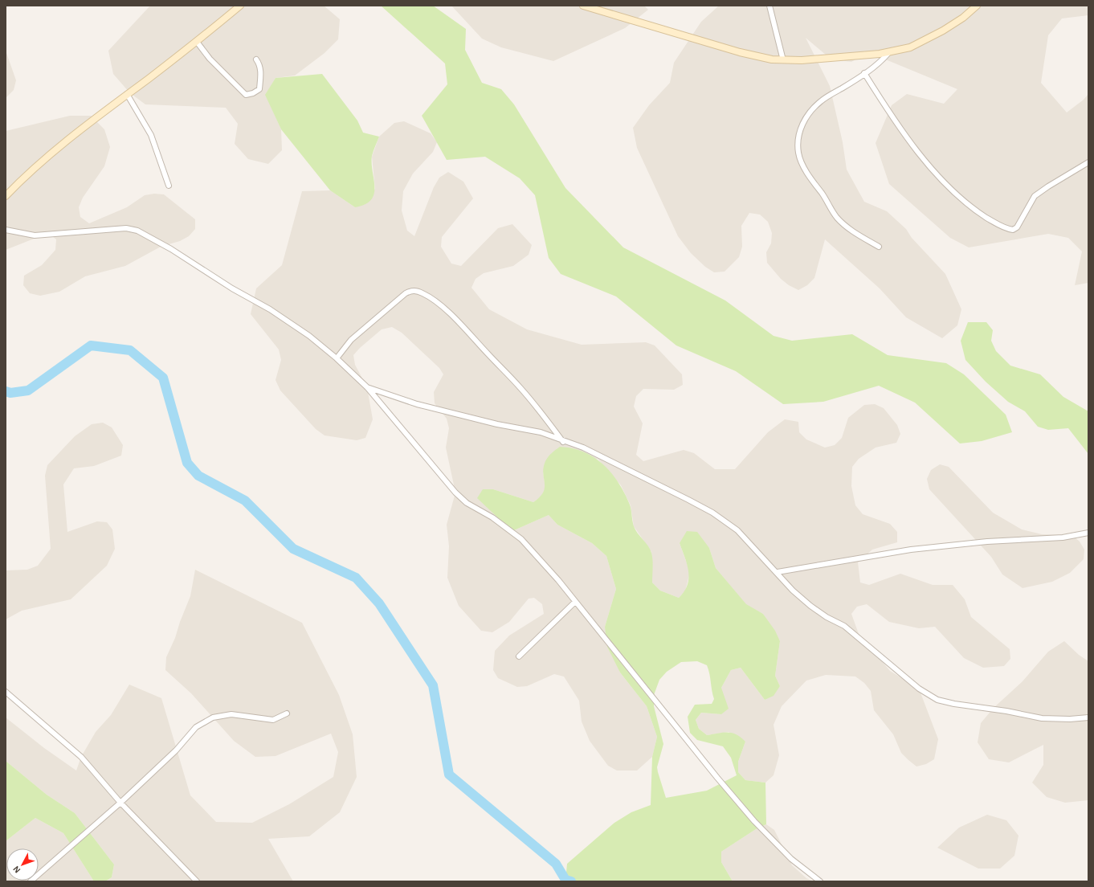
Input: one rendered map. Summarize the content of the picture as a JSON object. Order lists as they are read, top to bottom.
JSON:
{
  "north": "bottom left"
}
